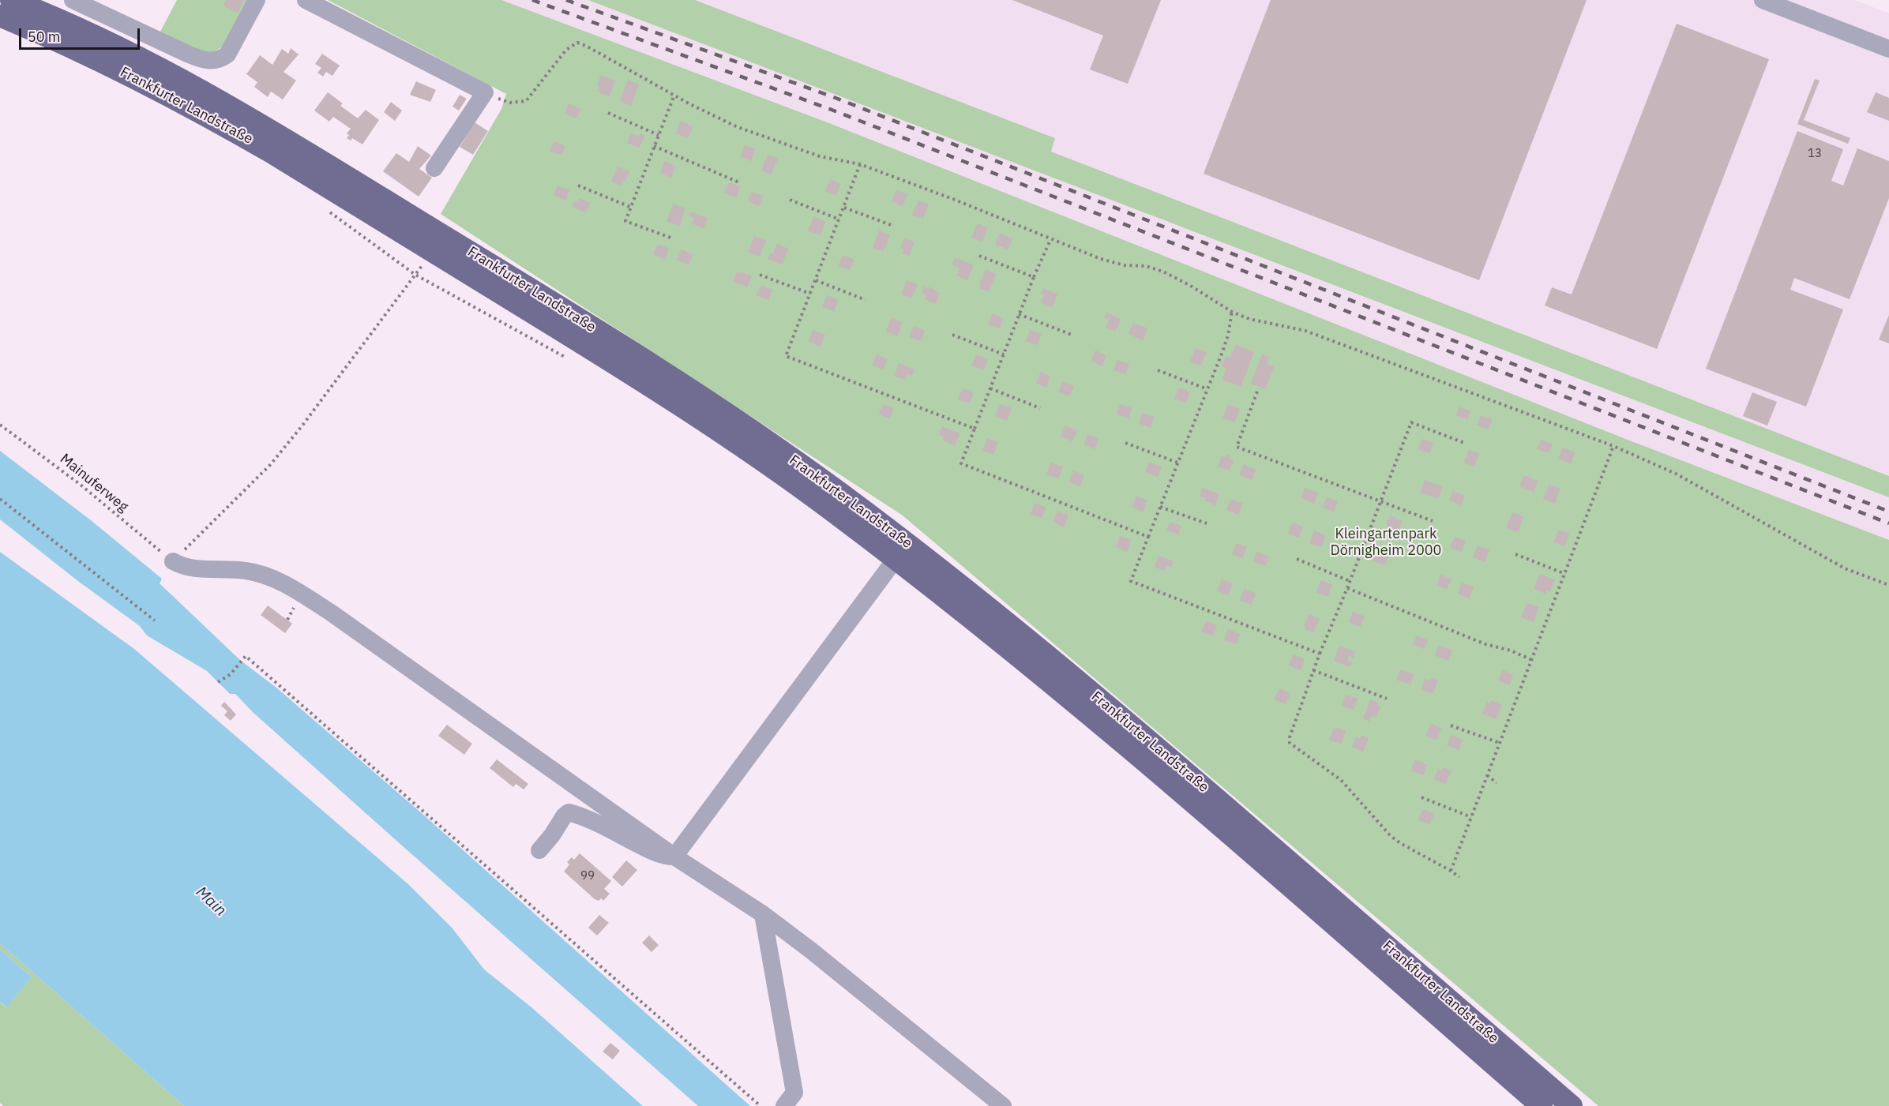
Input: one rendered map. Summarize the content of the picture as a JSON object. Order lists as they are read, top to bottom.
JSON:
{
  "streets": {
    "main road": ["Frankfurter Landstraße"],
    "path": ["Mainuferweg"]
  },
  "water": ["Main"],
  "parks": ["Kleingartenpark Dörnigheim 2000"],
  "house_numbers": ["13", "99"],
  "scale_bar": "50 m"
}
